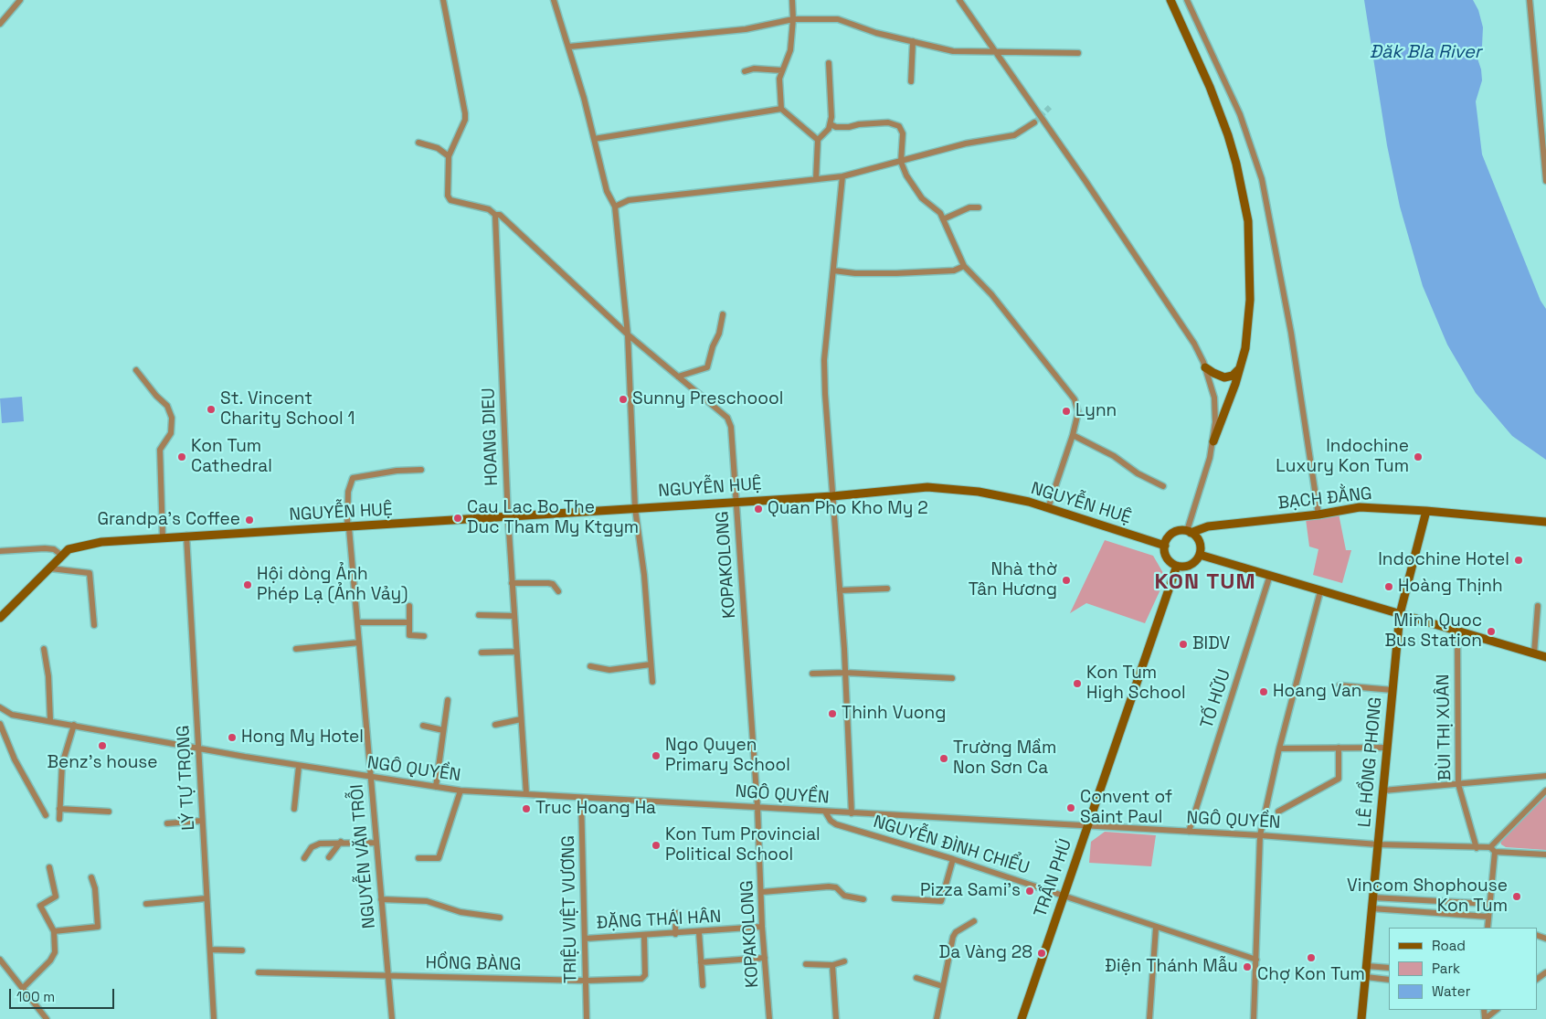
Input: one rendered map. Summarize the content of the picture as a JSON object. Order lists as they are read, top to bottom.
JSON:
{
  "streets": {
    "street": [
      "HOANG DIEU",
      "NGUYỄN HUỆ",
      "BẠCH ĐẰNG",
      "KOPAKOLONG",
      "TỐ HỮU",
      "BÙI THỊ XUÂN",
      "LÊ HỒNG PHONG",
      "NGÔ QUYỀN",
      "LÝ TỰ TRỌNG",
      "NGUYỄN ĐÌNH CHIỂU",
      "NGUYỄN VĂN TRỖI",
      "TRẦN PHÚ",
      "TRIỆU VIỆT VƯƠNG",
      "ĐẶNG THÁI HÂN",
      "HỒNG BÀNG"
    ]
  },
  "crossings": [
    ["HOANG DIEU", "NGUYỄN HUỆ"],
    ["HOANG DIEU", "KOPAKOLONG"],
    ["HOANG DIEU", "NGÔ QUYỀN"],
    ["NGUYỄN HUỆ", "BẠCH ĐẰNG"],
    ["NGUYỄN HUỆ", "KOPAKOLONG"],
    ["NGUYỄN HUỆ", "LÝ TỰ TRỌNG"],
    ["NGUYỄN HUỆ", "NGUYỄN VĂN TRỖI"],
    ["NGUYỄN HUỆ", "TRẦN PHÚ"],
    ["BẠCH ĐẰNG", "LÊ HỒNG PHONG"],
    ["BẠCH ĐẰNG", "TRẦN PHÚ"],
    ["KOPAKOLONG", "NGÔ QUYỀN"],
    ["KOPAKOLONG", "ĐẶNG THÁI HÂN"],
    ["TỐ HỮU", "NGÔ QUYỀN"],
    ["BÙI THỊ XUÂN", "NGÔ QUYỀN"],
    ["LÊ HỒNG PHONG", "NGÔ QUYỀN"],
    ["NGÔ QUYỀN", "LÝ TỰ TRỌNG"],
    ["NGÔ QUYỀN", "NGUYỄN ĐÌNH CHIỂU"],
    ["NGÔ QUYỀN", "NGUYỄN VĂN TRỖI"],
    ["NGÔ QUYỀN", "TRẦN PHÚ"],
    ["NGÔ QUYỀN", "TRIỆU VIỆT VƯƠNG"],
    ["NGUYỄN ĐÌNH CHIỂU", "TRẦN PHÚ"],
    ["NGUYỄN VĂN TRỖI", "HỒNG BÀNG"],
    ["TRIỆU VIỆT VƯƠNG", "ĐẶNG THÁI HÂN"],
    ["TRIỆU VIỆT VƯƠNG", "HỒNG BÀNG"],
    ["ĐẶNG THÁI HÂN", "HỒNG BÀNG"]
  ],
  "districts": ["KON TUM"],
  "water": ["Đăk Bla River"],
  "places": [
    "Sunny Preschoool",
    "St. Vincent Charity School 1",
    "Lynn",
    "Kon Tum Cathedral",
    "Indochine Luxury Kon Tum",
    "Quan Pho Kho My 2",
    "Cau Lac Bo The Duc Tham My Ktgym",
    "Grandpa's Coffee",
    "Indochine Hotel",
    "Nhà thờ Tân Hương",
    "Hội dòng Ảnh Phép Lạ (Ảnh Vảy)",
    "Hoàng Thịnh",
    "Minh Quoc Bus Station",
    "BIDV",
    "Kon Tum High School",
    "Hoang Van",
    "Thinh Vuong",
    "Hong My Hotel",
    "Benz's house",
    "Ngo Quyen Primary School",
    "Trường Mầm Non Sơn Ca",
    "Convent of Saint Paul",
    "Truc Hoang Ha",
    "Kon Tum Provincial Political School",
    "Pizza Sami's",
    "Vincom Shophouse Kon Tum",
    "Da Vàng 28",
    "Chợ Kon Tum",
    "Điện Thánh Mẫu"
  ],
  "legend": ["Road", "Park", "Water"],
  "scale_bar": "100 m"
}
